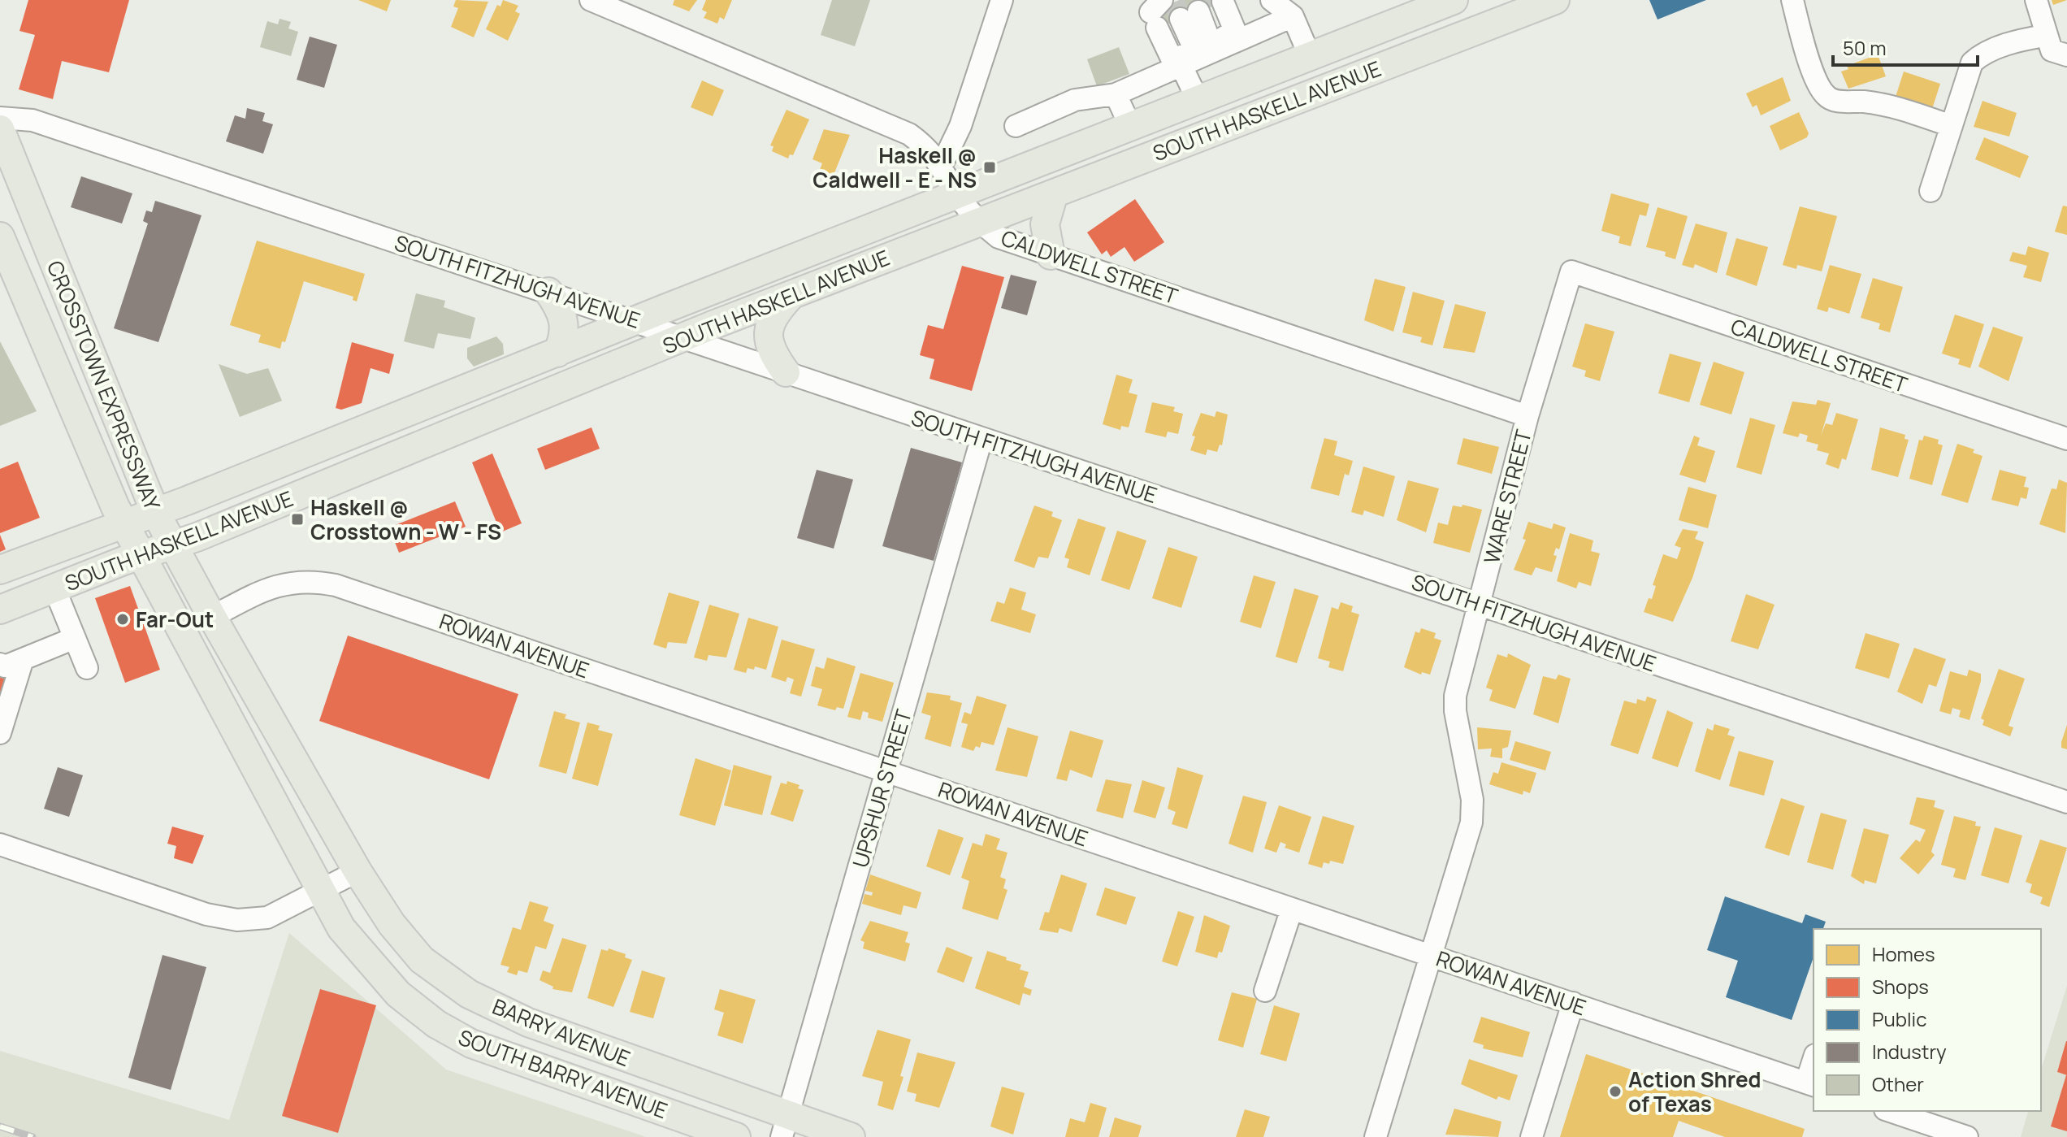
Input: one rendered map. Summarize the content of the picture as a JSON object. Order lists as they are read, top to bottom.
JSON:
{
  "streets": {
    "main road": [
      "SOUTH HASKELL AVENUE",
      "CROSSTOWN EXPRESSWAY",
      "BARRY AVENUE",
      "SOUTH BARRY AVENUE"
    ],
    "street": [
      "CALDWELL STREET",
      "SOUTH FITZHUGH AVENUE",
      "WARE STREET",
      "ROWAN AVENUE",
      "UPSHUR STREET"
    ]
  },
  "crossings": [
    ["SOUTH HASKELL AVENUE", "CALDWELL STREET"],
    ["SOUTH HASKELL AVENUE", "SOUTH FITZHUGH AVENUE"],
    ["SOUTH HASKELL AVENUE", "CROSSTOWN EXPRESSWAY"],
    ["CALDWELL STREET", "WARE STREET"],
    ["SOUTH FITZHUGH AVENUE", "WARE STREET"],
    ["SOUTH FITZHUGH AVENUE", "UPSHUR STREET"],
    ["CROSSTOWN EXPRESSWAY", "ROWAN AVENUE"],
    ["CROSSTOWN EXPRESSWAY", "BARRY AVENUE"],
    ["CROSSTOWN EXPRESSWAY", "SOUTH BARRY AVENUE"],
    ["WARE STREET", "ROWAN AVENUE"],
    ["ROWAN AVENUE", "UPSHUR STREET"],
    ["UPSHUR STREET", "BARRY AVENUE"]
  ],
  "places": {
    "transit": ["Haskell @ Caldwell - E - NS", "Haskell @ Crosstown - W - FS"],
    "other": ["Far-Out", "Action Shred of Texas"]
  },
  "legend": [
    "Homes",
    "Shops",
    "Public",
    "Industry",
    "Other"
  ],
  "scale_bar": "50 m"
}
